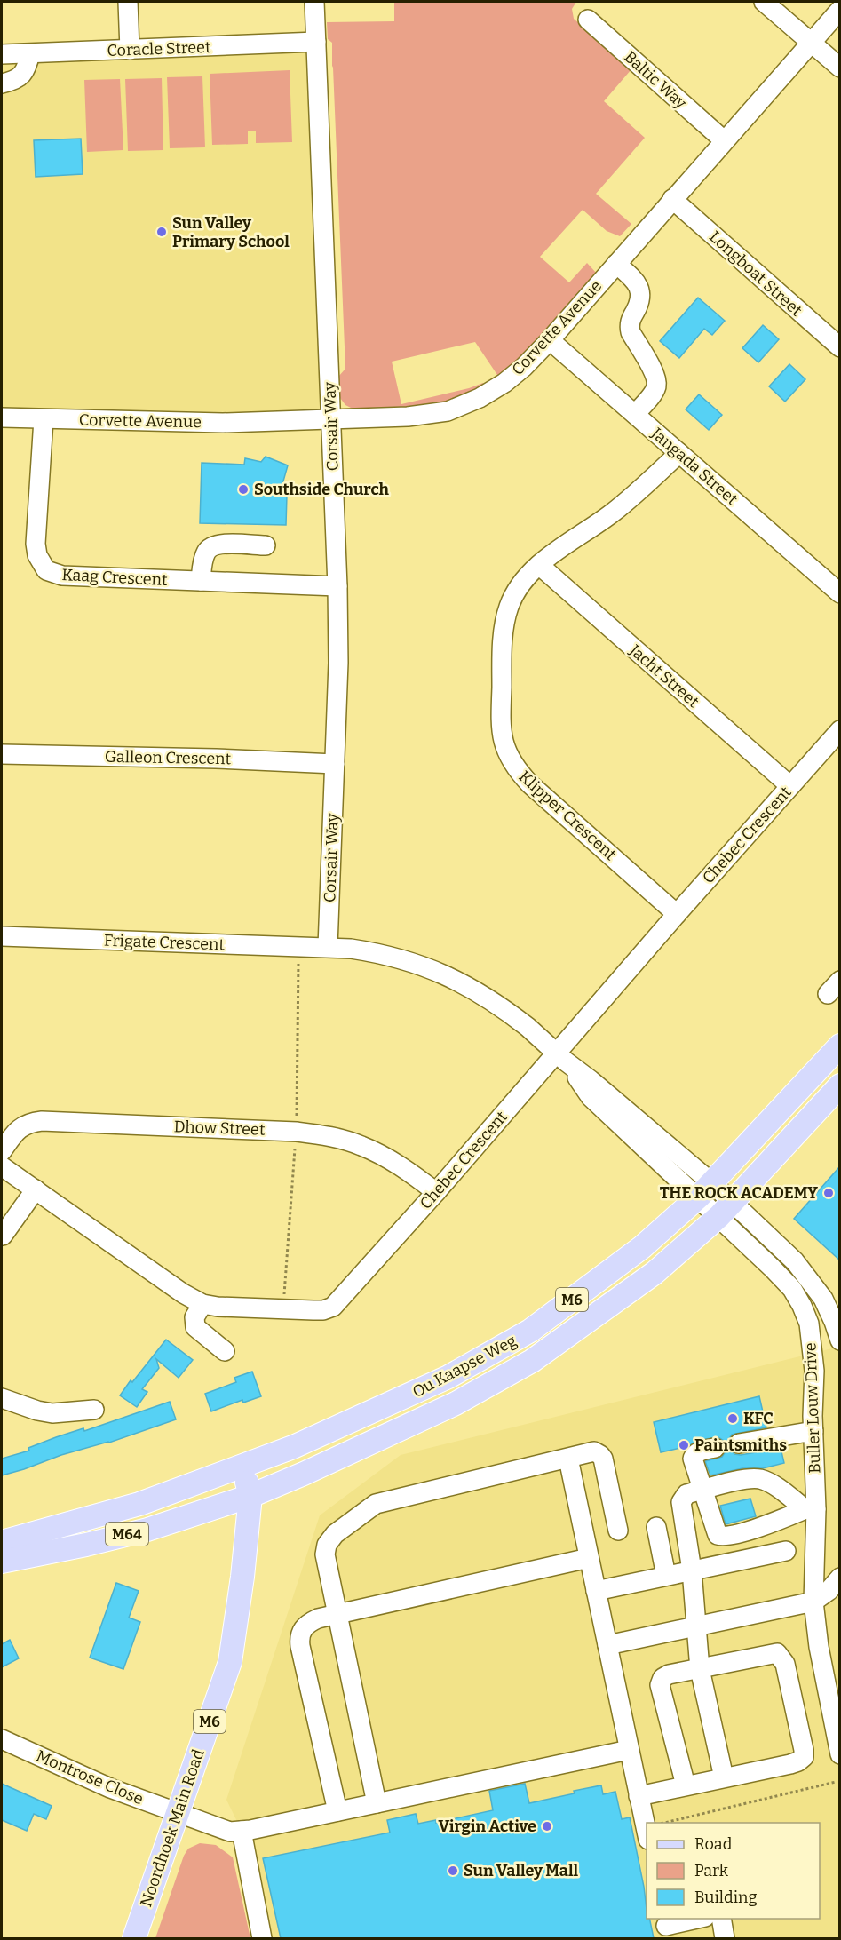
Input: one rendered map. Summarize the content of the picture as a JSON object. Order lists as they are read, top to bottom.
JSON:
{
  "streets": {
    "main road": [
      "M6",
      "Ou Kaapse Weg",
      "M64",
      "Noordhoek Main Road"
    ],
    "street": [
      "Coracle Street",
      "Baltic Way",
      "Longboat Street",
      "Corvette Avenue",
      "Corsair Way",
      "Jangada Street",
      "Kaag Crescent",
      "Jacht Street",
      "Galleon Crescent",
      "Klipper Crescent",
      "Chebec Crescent",
      "Frigate Crescent",
      "Dhow Street",
      "Buller Louw Drive",
      "Montrose Close"
    ]
  },
  "crossings": [
    ["Coracle Street", "Corsair Way"],
    ["Baltic Way", "Corvette Avenue"],
    ["Longboat Street", "Corvette Avenue"],
    ["Corvette Avenue", "Corsair Way"],
    ["Corvette Avenue", "Jangada Street"],
    ["Corvette Avenue", "Kaag Crescent"],
    ["Corsair Way", "Kaag Crescent"],
    ["Corsair Way", "Galleon Crescent"],
    ["Corsair Way", "Frigate Crescent"],
    ["Corsair Way", "Buller Louw Drive"],
    ["Jangada Street", "Klipper Crescent"],
    ["Jacht Street", "Klipper Crescent"],
    ["Jacht Street", "Chebec Crescent"],
    ["Klipper Crescent", "Chebec Crescent"],
    ["Chebec Crescent", "Dhow Street"],
    ["Chebec Crescent", "Buller Louw Drive"],
    ["Frigate Crescent", "Buller Louw Drive"],
    ["Ou Kaapse Weg", "Buller Louw Drive"],
    ["Ou Kaapse Weg", "Noordhoek Main Road"],
    ["Montrose Close", "Noordhoek Main Road"]
  ],
  "places": [
    "Sun Valley Primary School",
    "Southside Church",
    "THE ROCK ACADEMY",
    "KFC",
    "Paintsmiths",
    "Virgin Active",
    "Sun Valley Mall"
  ],
  "legend": ["Road", "Park", "Building"]
}
